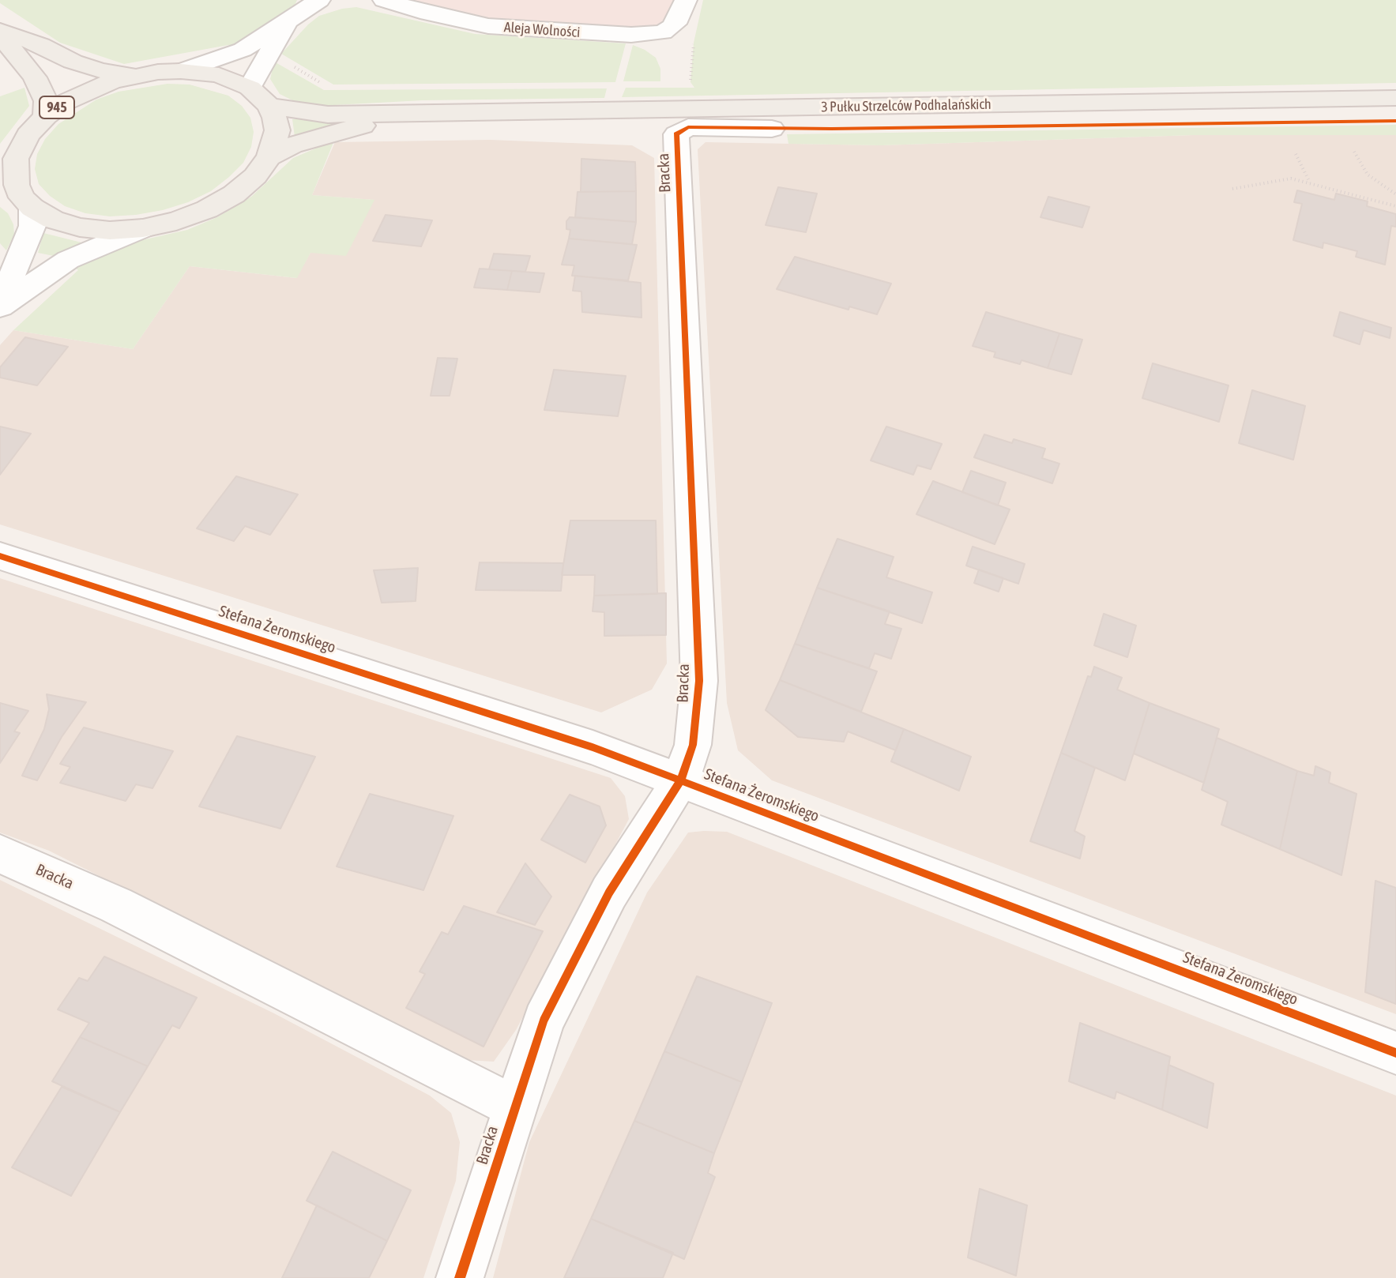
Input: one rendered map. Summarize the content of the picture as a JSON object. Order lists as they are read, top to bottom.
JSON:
{
  "streets": {
    "main road": ["3 Pułku Strzelców Podhalańskich", "945"],
    "street": ["Aleja Wolności", "Bracka", "Stefana Żeromskiego"]
  },
  "crossings": [
    ["3 Pułku Strzelców Podhalańskich", "945"],
    ["Bracka", "Stefana Żeromskiego"]
  ]
}
